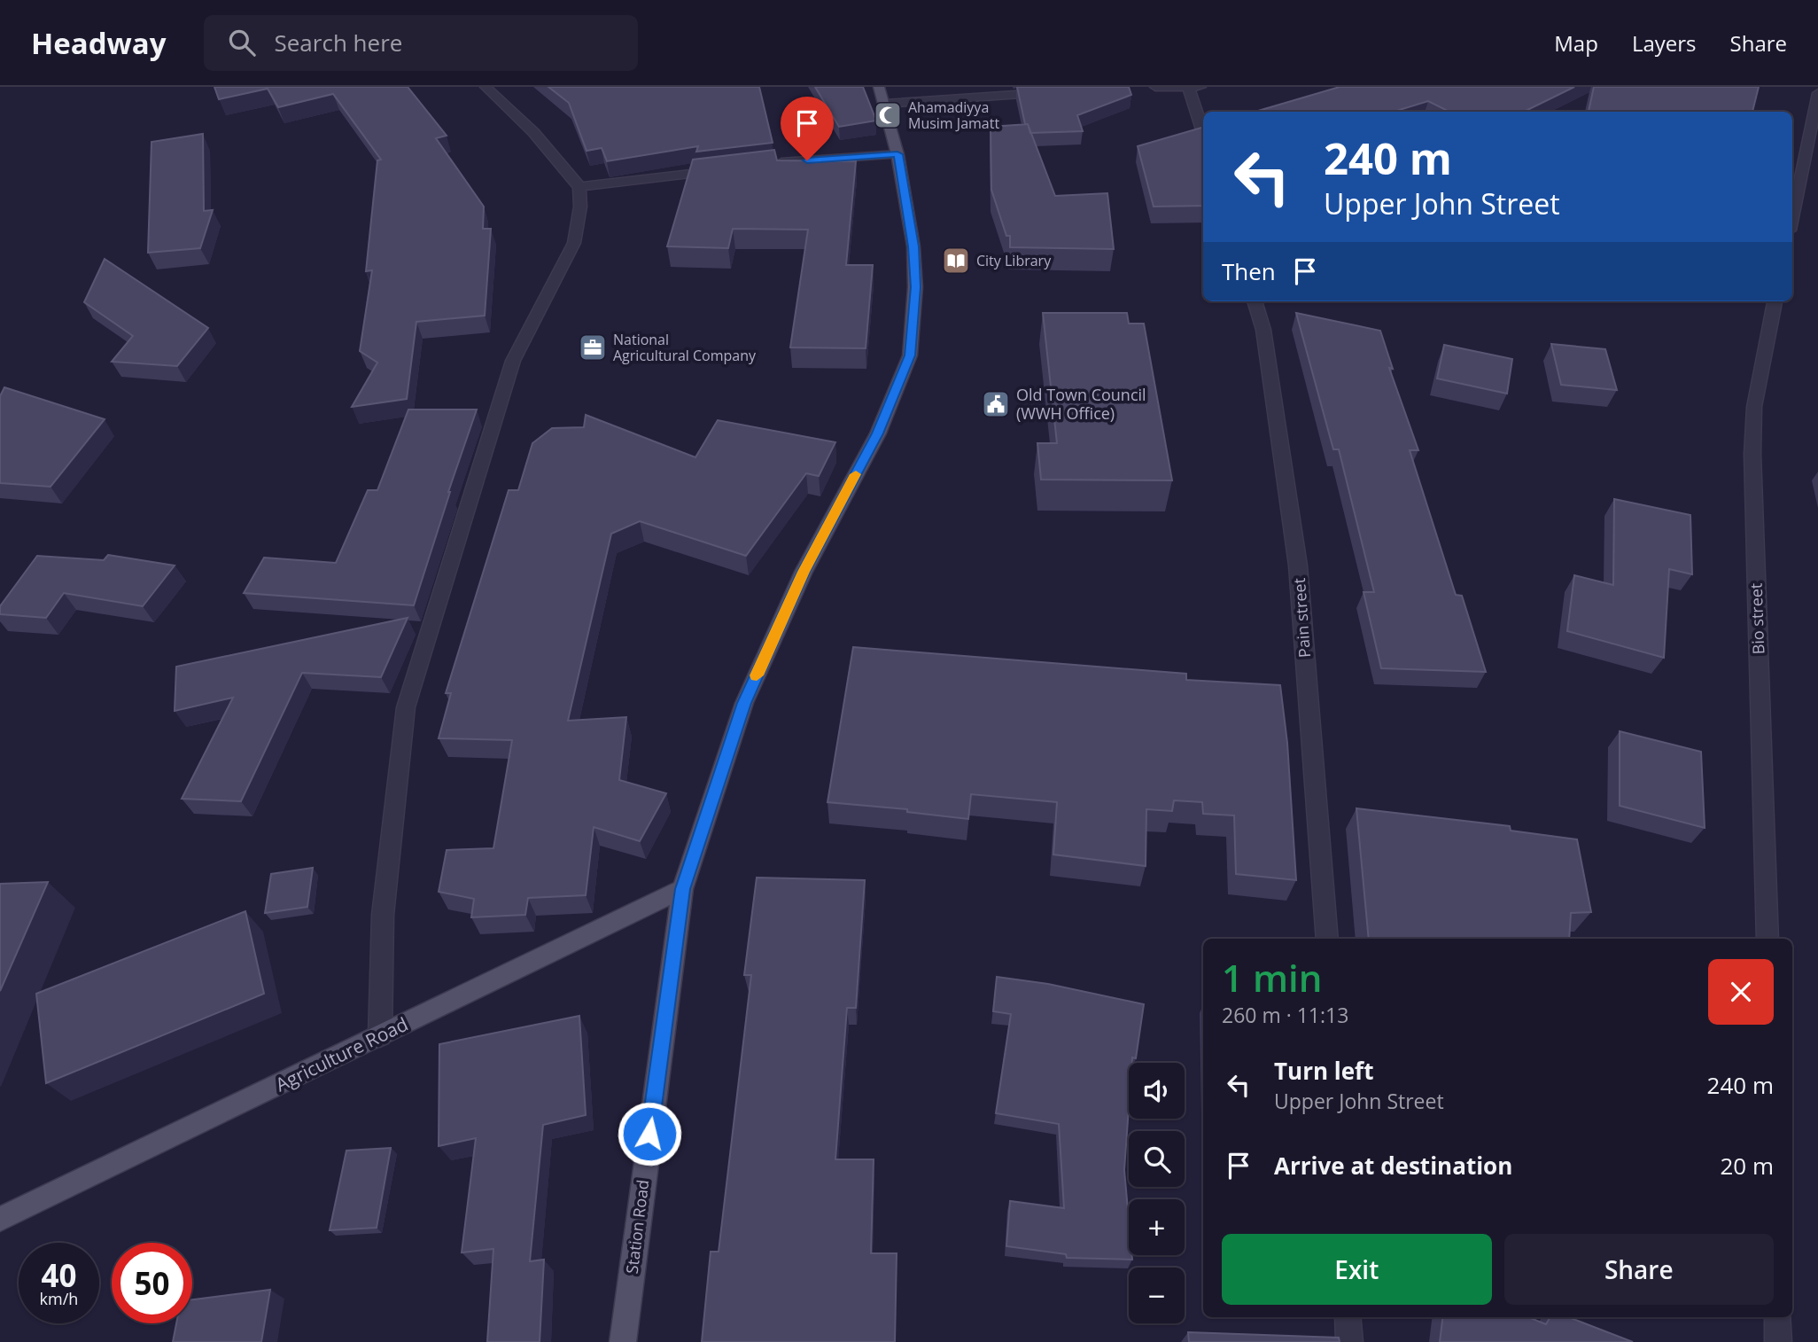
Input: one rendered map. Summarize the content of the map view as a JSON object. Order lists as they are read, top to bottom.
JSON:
{
  "streets": {
    "main road": ["Agriculture Road", "Station Road"],
    "street": ["Pain street", "Bio street"]
  },
  "crossings": [
    ["Agriculture Road", "Station Road"]
  ],
  "places": {
    "mosque": ["Ahamadiyya Musim Jamatt"],
    "library": ["City Library"],
    "office": ["National Agricultural Company"],
    "public building": ["Old Town Council (WWH Office)"]
  },
  "page": {
    "header": "Headway",
    "search": "Search here",
    "nav": ["Map", "Layers", "Share"],
    "turn": ["240 m", "Upper John Street"],
    "then": "Then",
    "heading": ["1 min", "260 m · 11:13"],
    "list": [
      {
        "name": "Turn left",
        "note": "Upper John Street",
        "value": "240 m"
      },
      {
        "name": "Arrive at destination",
        "value": "20 m"
      }
    ],
    "map_buttons": ["+", "−"],
    "buttons": ["Exit", "Share"],
    "speed": "40 km/h",
    "limit": "50"
  }
}
